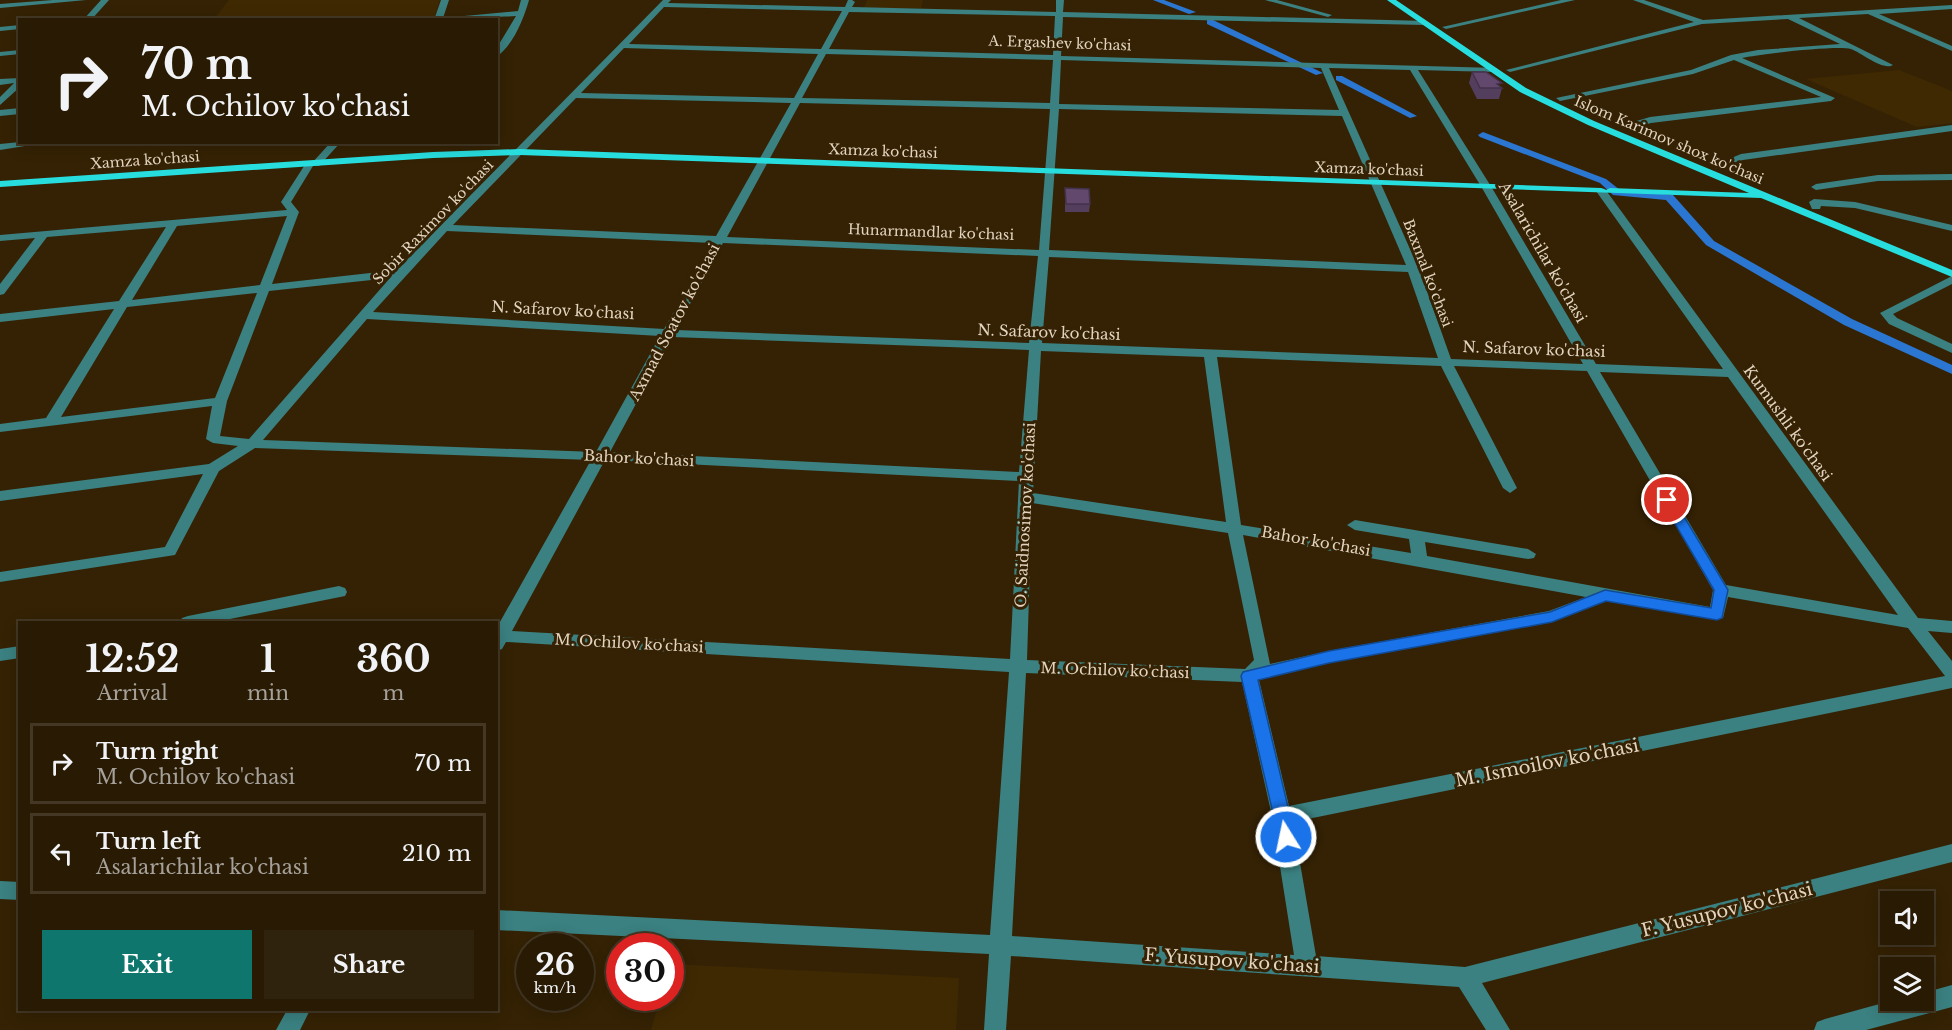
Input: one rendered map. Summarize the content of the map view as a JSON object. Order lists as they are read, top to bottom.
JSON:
{
  "streets": {
    "main road": ["Islom Karimov shox ko'chasi", "Xamza ko'chasi"],
    "street": [
      "A. Ergashev ko'chasi",
      "Sobir Raximov ko'chasi",
      "Hunarmandlar ko'chasi",
      "Asalarichilar ko'chasi",
      "Baxmal ko'chasi",
      "N. Safarov ko'chasi",
      "Axmad Soatov ko'chasi",
      "Kumushli ko'chasi",
      "Bahor ko'chasi",
      "O. Saidnosimov ko'chasi",
      "M. Ochilov ko'chasi",
      "M. Ismoilov ko'chasi",
      "F. Yusupov ko'chasi"
    ]
  },
  "crossings": [
    ["A. Ergashev ko'chasi", "Islom Karimov shox ko'chasi"],
    ["A. Ergashev ko'chasi", "Sobir Raximov ko'chasi"],
    ["A. Ergashev ko'chasi", "Asalarichilar ko'chasi"],
    ["A. Ergashev ko'chasi", "Baxmal ko'chasi"],
    ["A. Ergashev ko'chasi", "Axmad Soatov ko'chasi"],
    ["A. Ergashev ko'chasi", "O. Saidnosimov ko'chasi"],
    ["Islom Karimov shox ko'chasi", "Xamza ko'chasi"],
    ["Xamza ko'chasi", "Sobir Raximov ko'chasi"],
    ["Xamza ko'chasi", "Asalarichilar ko'chasi"],
    ["Xamza ko'chasi", "Baxmal ko'chasi"],
    ["Xamza ko'chasi", "Axmad Soatov ko'chasi"],
    ["Xamza ko'chasi", "Kumushli ko'chasi"],
    ["Xamza ko'chasi", "O. Saidnosimov ko'chasi"],
    ["Sobir Raximov ko'chasi", "Hunarmandlar ko'chasi"],
    ["Sobir Raximov ko'chasi", "N. Safarov ko'chasi"],
    ["Sobir Raximov ko'chasi", "Bahor ko'chasi"],
    ["Hunarmandlar ko'chasi", "Baxmal ko'chasi"],
    ["Hunarmandlar ko'chasi", "Axmad Soatov ko'chasi"],
    ["Hunarmandlar ko'chasi", "O. Saidnosimov ko'chasi"],
    ["Asalarichilar ko'chasi", "N. Safarov ko'chasi"],
    ["Asalarichilar ko'chasi", "M. Ochilov ko'chasi"],
    ["Baxmal ko'chasi", "N. Safarov ko'chasi"],
    ["N. Safarov ko'chasi", "Axmad Soatov ko'chasi"],
    ["N. Safarov ko'chasi", "Kumushli ko'chasi"],
    ["N. Safarov ko'chasi", "O. Saidnosimov ko'chasi"],
    ["Axmad Soatov ko'chasi", "Bahor ko'chasi"],
    ["Axmad Soatov ko'chasi", "M. Ochilov ko'chasi"],
    ["Bahor ko'chasi", "O. Saidnosimov ko'chasi"],
    ["Bahor ko'chasi", "M. Ochilov ko'chasi"],
    ["O. Saidnosimov ko'chasi", "M. Ochilov ko'chasi"],
    ["O. Saidnosimov ko'chasi", "F. Yusupov ko'chasi"]
  ],
  "page": {
    "turn": ["70 m", "M. Ochilov ko'chasi"],
    "eta": [
      "12:52",
      "Arrival",
      "1",
      "min",
      "360",
      "m"
    ],
    "list": [
      {
        "name": "Turn right",
        "note": "M. Ochilov ko'chasi",
        "value": "70 m"
      },
      {
        "name": "Turn left",
        "note": "Asalarichilar ko'chasi",
        "value": "210 m"
      }
    ],
    "buttons": ["Exit", "Share"],
    "speed": "26 km/h",
    "limit": "30"
  }
}
